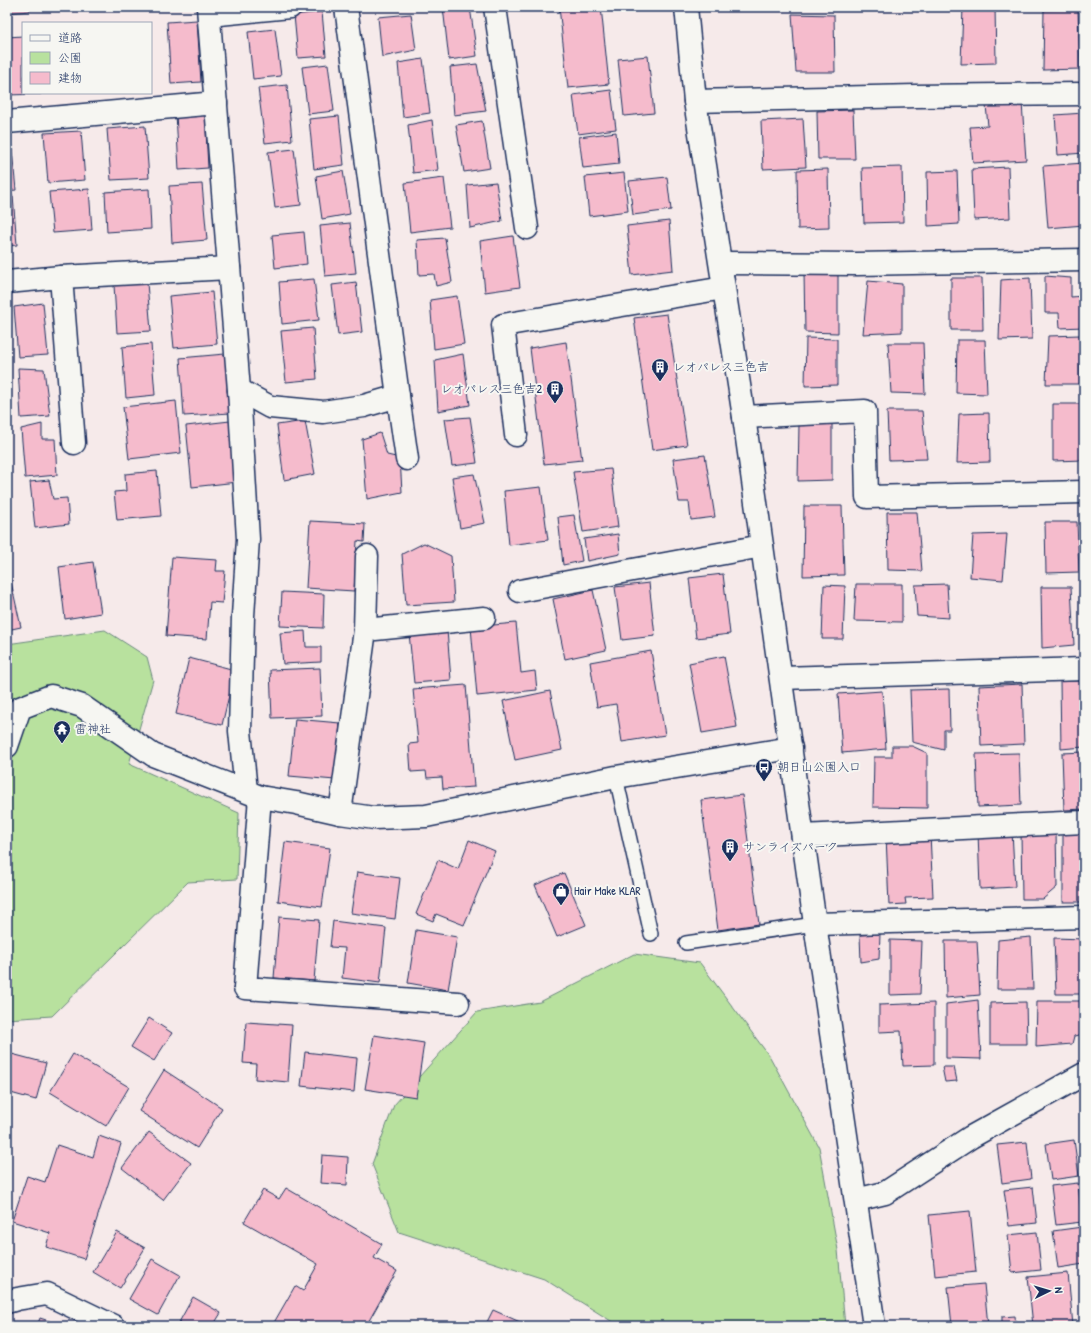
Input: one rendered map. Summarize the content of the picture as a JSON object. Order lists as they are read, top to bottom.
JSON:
{
  "places": {
    "building": ["レオパレス三色吉", "レオパレス三色吉2", "サンライズパーク"],
    "temple": ["雷神社"],
    "bus stop": ["朝日山公園入口"],
    "shop": ["Hair Make KLAR"]
  },
  "legend": ["道路", "公園", "建物"],
  "north": "right"
}
